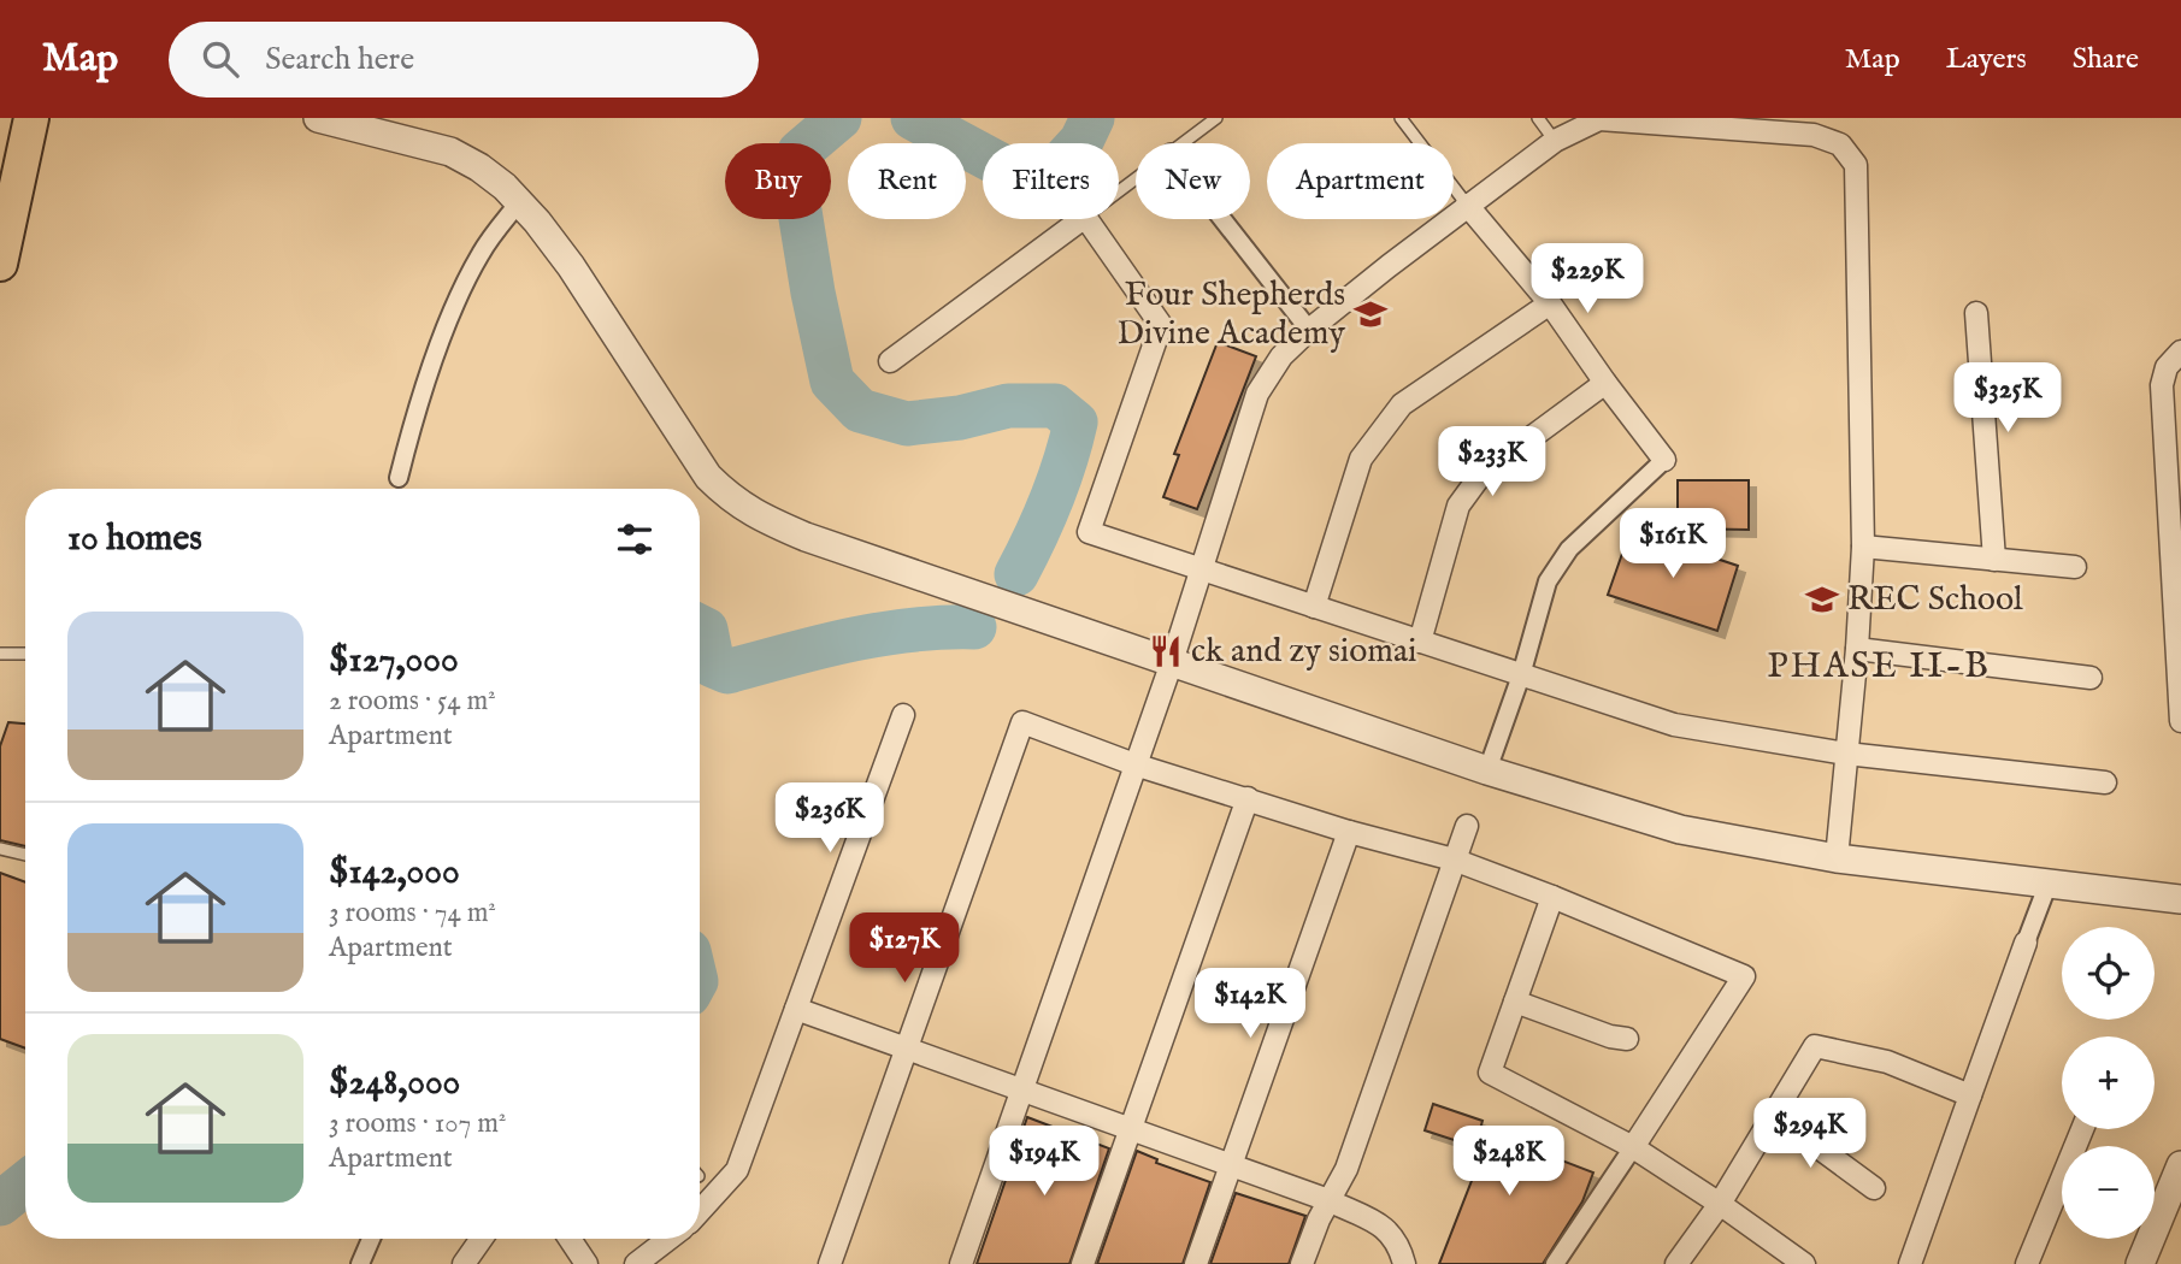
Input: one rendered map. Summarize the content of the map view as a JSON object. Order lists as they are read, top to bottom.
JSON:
{
  "districts": ["PHASE II-B"],
  "places": {
    "school or university": ["Four Shepherds Divine Academy", "REC School"],
    "restaurant": ["ck and zy siomai"]
  },
  "page": {
    "header": "Map",
    "search": "Search here",
    "nav": ["Map", "Layers", "Share"],
    "chip": [
      "Buy",
      "Rent",
      "Filters",
      "New",
      "Apartment"
    ],
    "price": [
      "$229K",
      "$325K",
      "$233K",
      "$161K",
      "$236K",
      "$127K",
      "$142K",
      "$294K",
      "$194K",
      "$248K"
    ],
    "heading": "10 homes",
    "list": [
      {
        "name": "$127,000",
        "note": "2 rooms · 54 m² · Apartment"
      },
      {
        "name": "$142,000",
        "note": "3 rooms · 74 m² · Apartment"
      },
      {
        "name": "$248,000",
        "note": "3 rooms · 107 m² · Apartment"
      }
    ],
    "map_buttons": ["+", "−"]
  }
}
